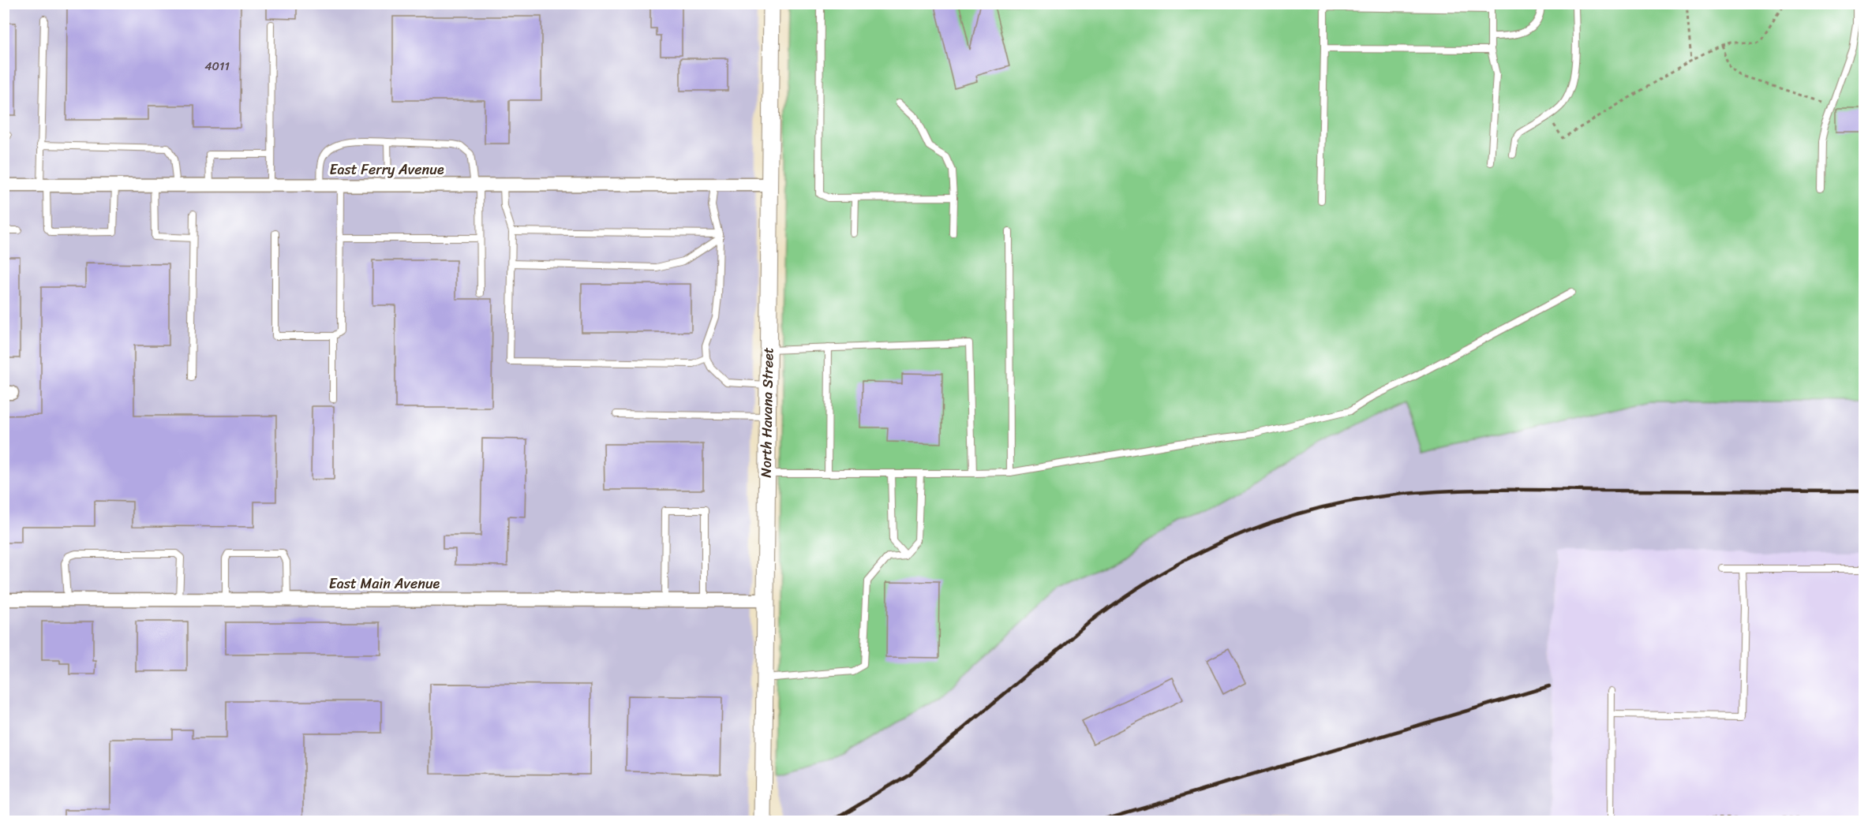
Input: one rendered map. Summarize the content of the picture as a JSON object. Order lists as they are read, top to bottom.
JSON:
{
  "streets": {
    "street": ["East Ferry Avenue", "North Havana Street", "East Main Avenue"]
  },
  "crossings": [
    ["East Ferry Avenue", "North Havana Street"],
    ["North Havana Street", "East Main Avenue"]
  ],
  "house_numbers": ["4011"]
}
